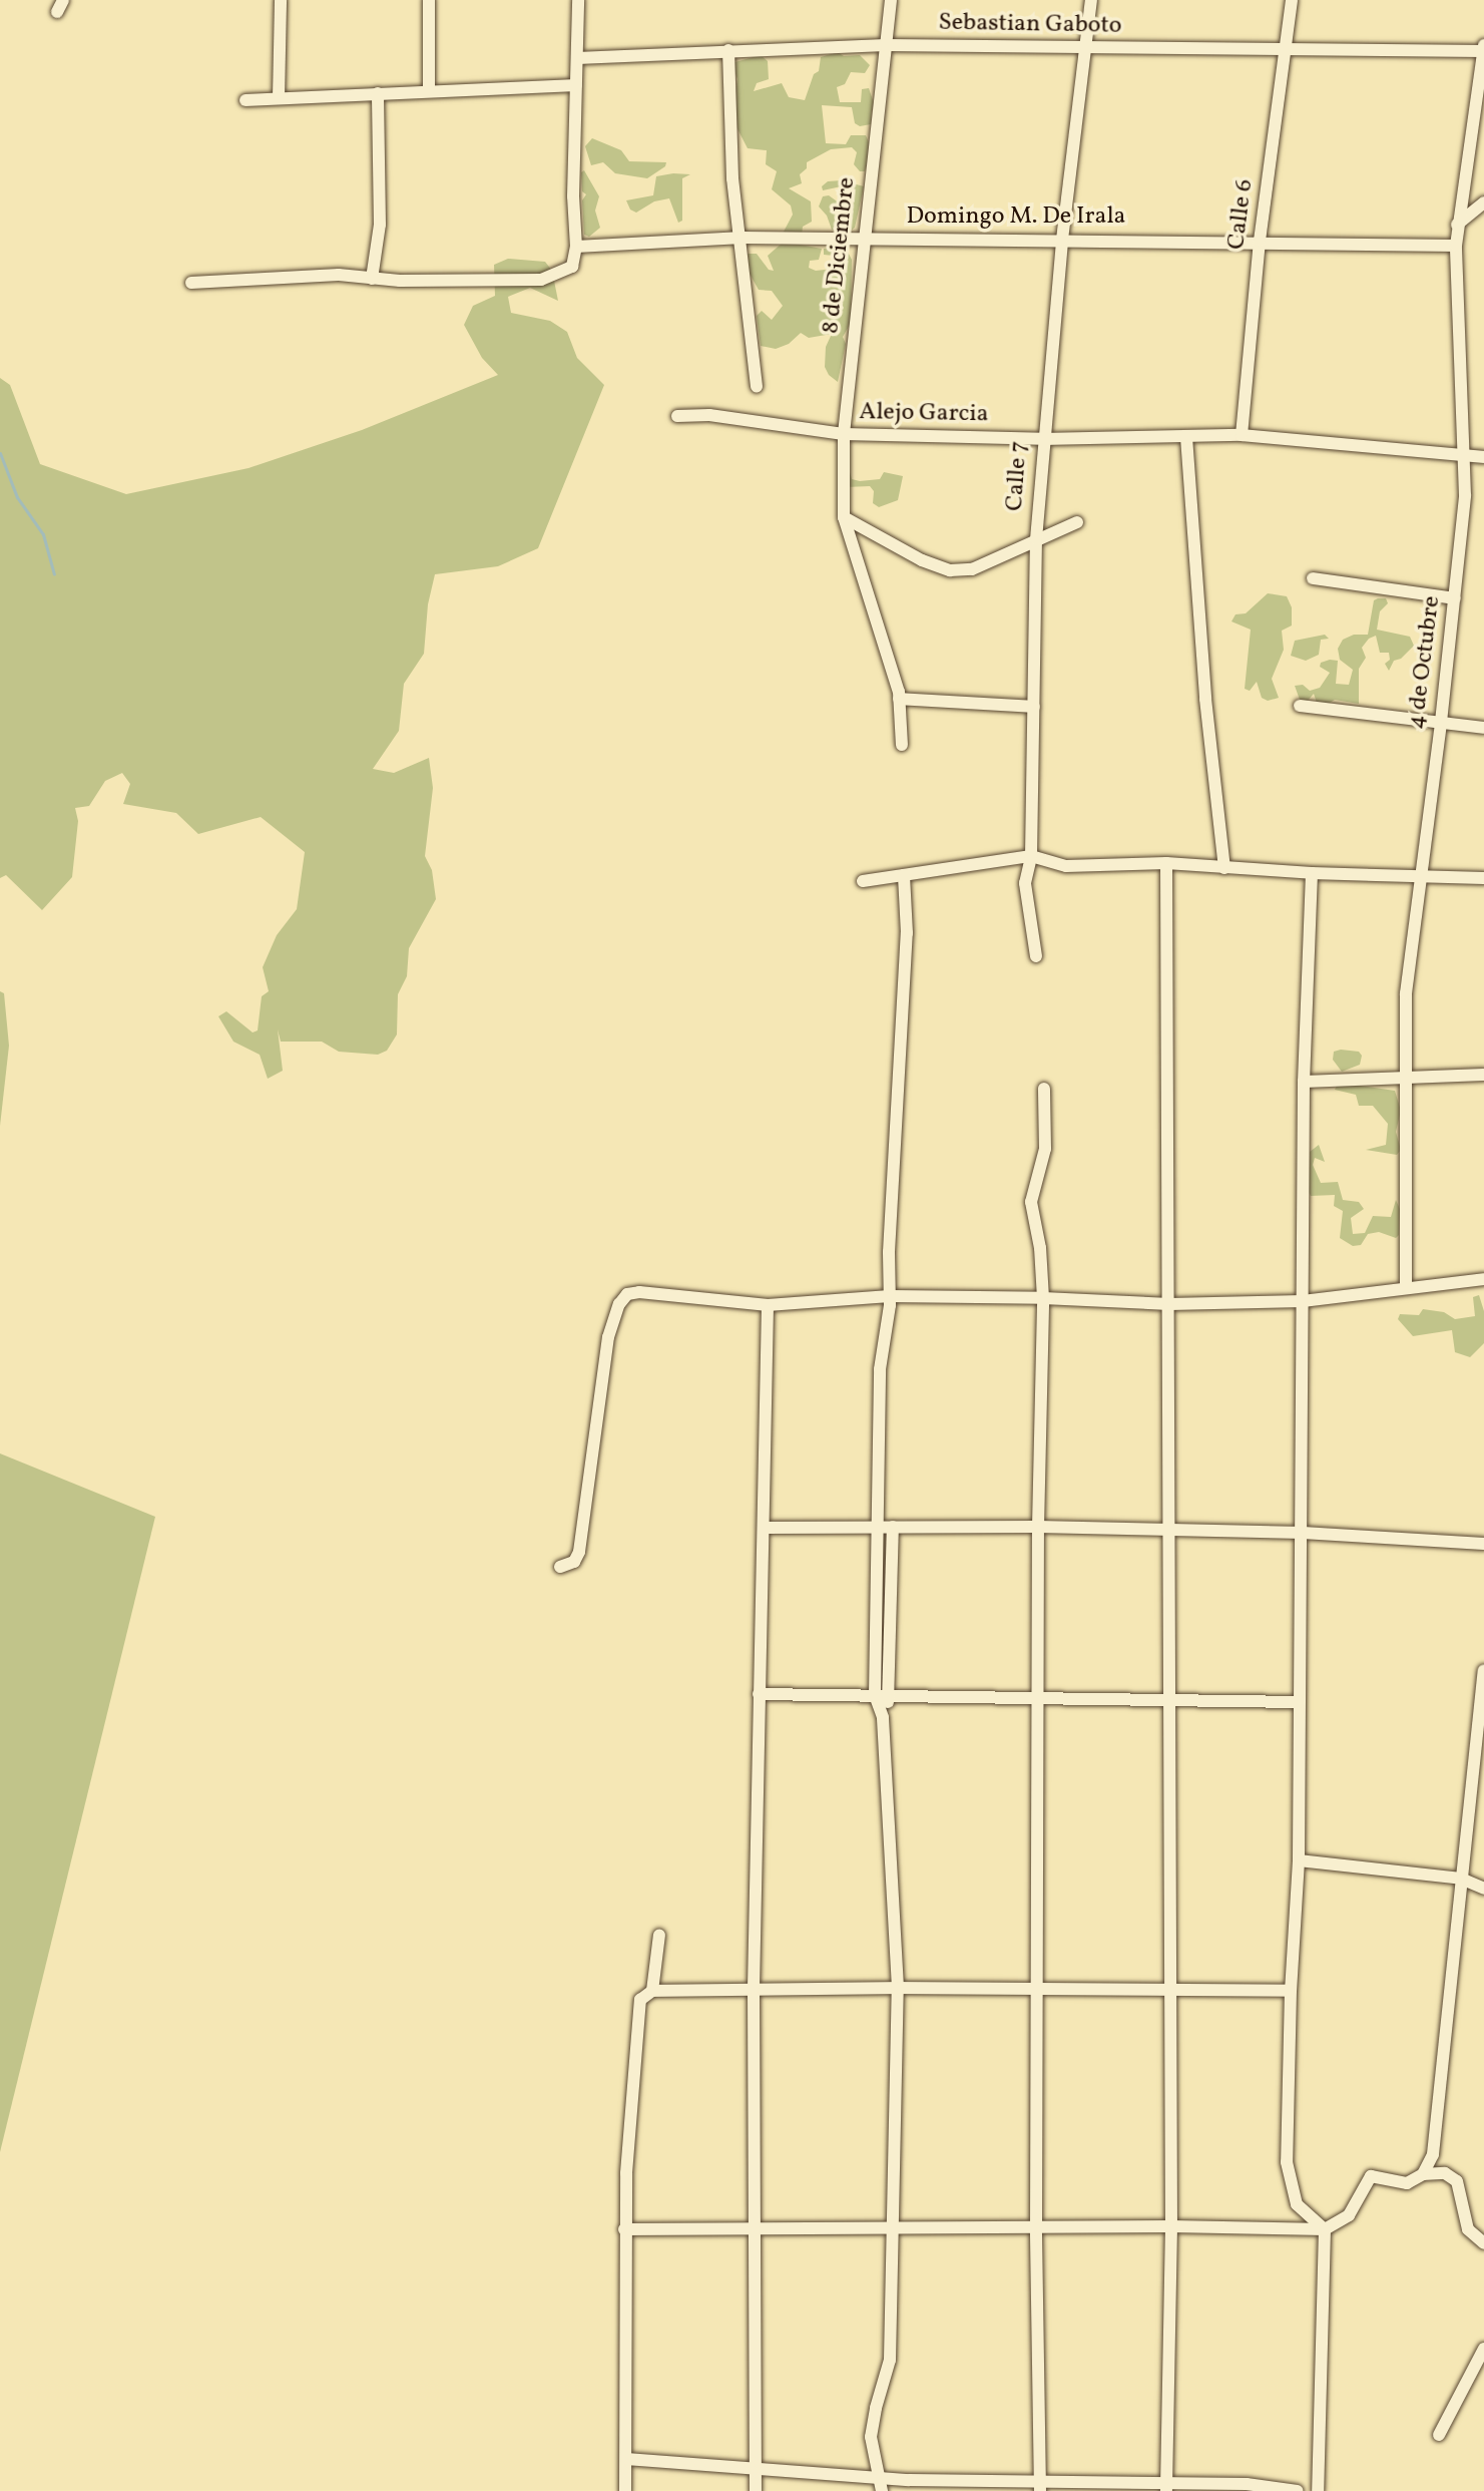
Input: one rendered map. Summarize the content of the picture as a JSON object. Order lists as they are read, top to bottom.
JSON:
{
  "streets": {
    "street": [
      "Sebastian Gaboto",
      "Calle 6",
      "Domingo M. De Irala",
      "8 de Diciembre",
      "Alejo Garcia",
      "Calle 7",
      "4 de Octubre"
    ]
  },
  "crossings": [
    ["Sebastian Gaboto", "Calle 6"],
    ["Sebastian Gaboto", "8 de Diciembre"],
    ["Sebastian Gaboto", "Calle 7"],
    ["Sebastian Gaboto", "4 de Octubre"],
    ["Calle 6", "Domingo M. De Irala"],
    ["Calle 6", "Alejo Garcia"],
    ["Domingo M. De Irala", "8 de Diciembre"],
    ["Domingo M. De Irala", "Calle 7"],
    ["Domingo M. De Irala", "4 de Octubre"],
    ["8 de Diciembre", "Alejo Garcia"],
    ["Alejo Garcia", "Calle 7"],
    ["Alejo Garcia", "4 de Octubre"]
  ]
}
